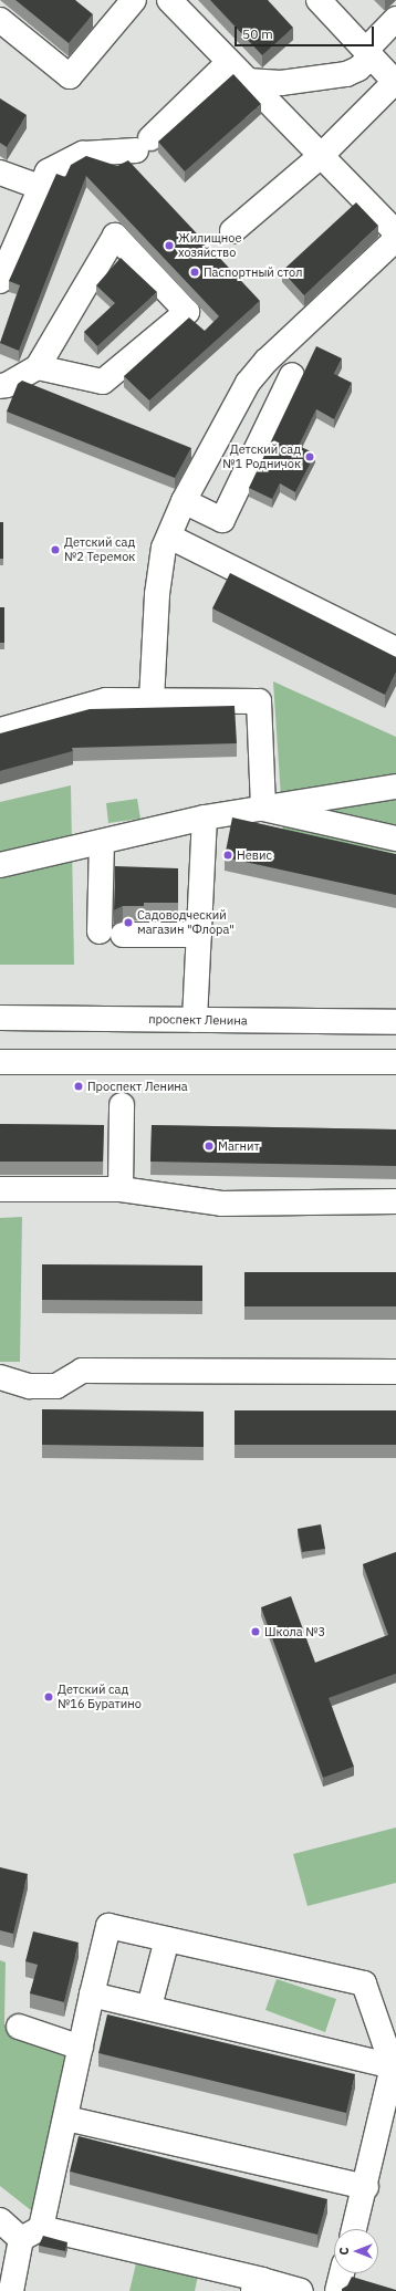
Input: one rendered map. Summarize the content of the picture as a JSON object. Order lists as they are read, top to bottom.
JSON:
{
  "streets": {
    "main road": ["проспект Ленина"]
  },
  "places": [
    "Жилищное хозяйство",
    "Паспортный стол",
    "Детский сад №1 Родничок",
    "Детский сад №2 Теремок",
    "Невис",
    "Садоводческий магазин \"Флора\"",
    "Проспект Ленина",
    "Магнит",
    "Школа №3",
    "Детский сад №16 Буратино"
  ],
  "scale_bar": "50 m",
  "north": "left"
}
